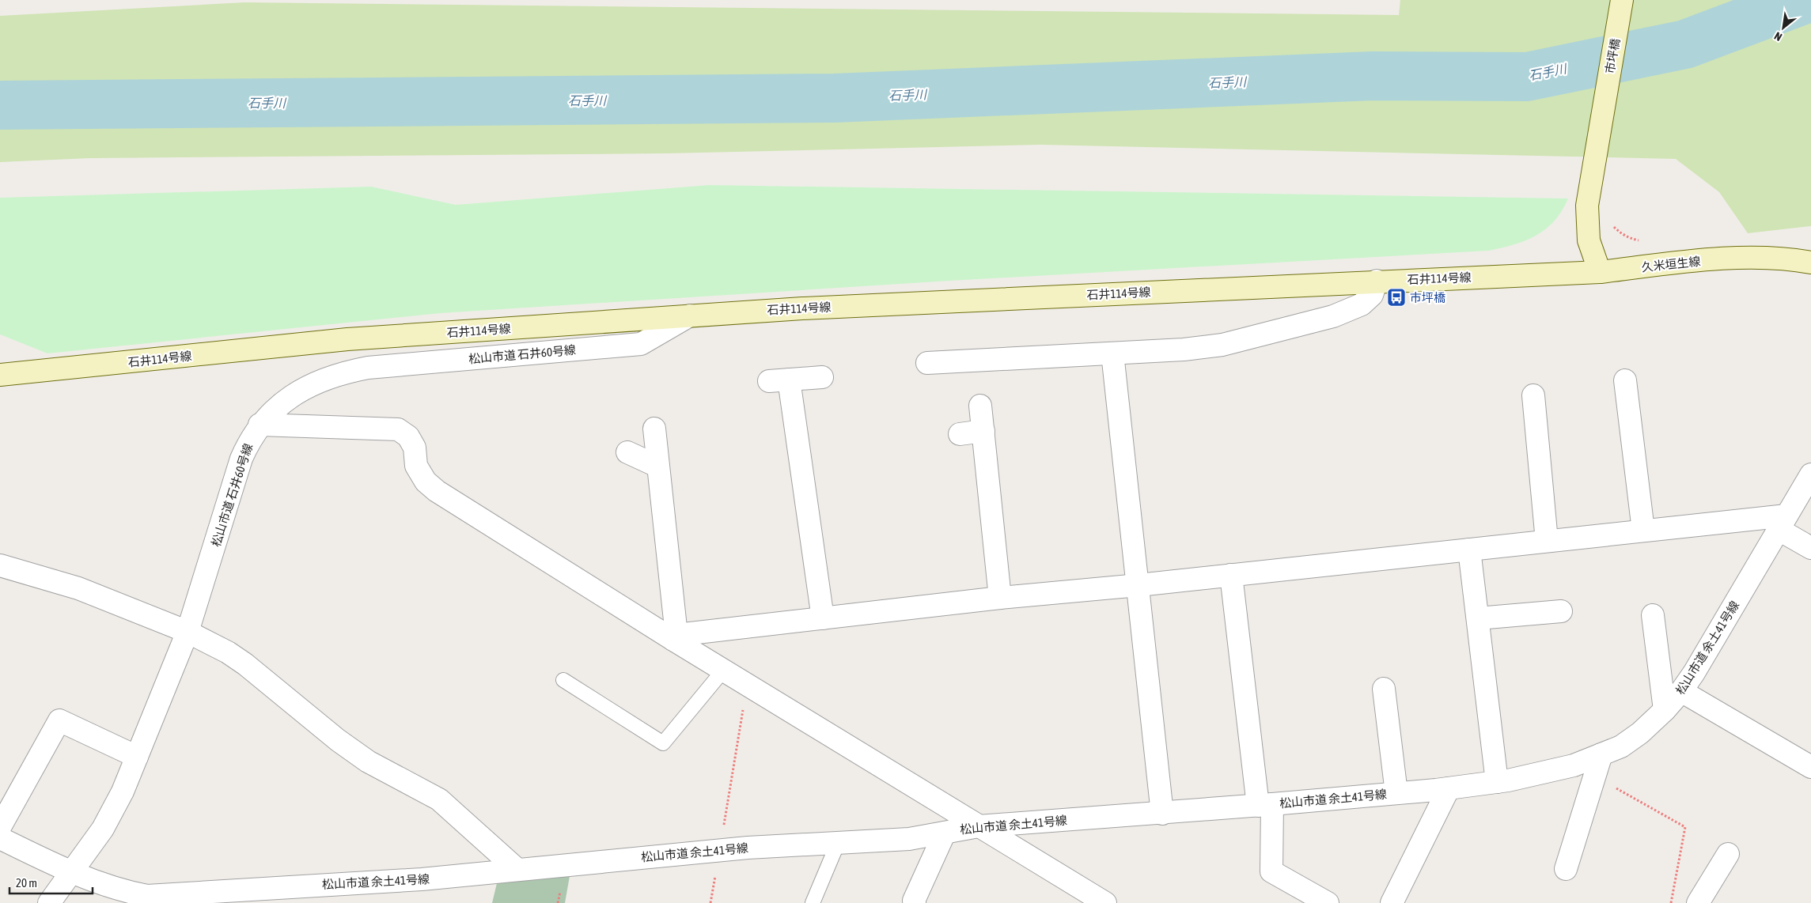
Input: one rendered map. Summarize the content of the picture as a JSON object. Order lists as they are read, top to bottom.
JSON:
{
  "streets": {
    "street": [
      "市坪橋",
      "久米垣生線",
      "石井114号線",
      "松山市道 石井60号線",
      "松山市道 余土41号線"
    ]
  },
  "crossings": [
    ["市坪橋", "久米垣生線"],
    ["市坪橋", "石井114号線"],
    ["久米垣生線", "石井114号線"],
    ["石井114号線", "松山市道 石井60号線"],
    ["松山市道 石井60号線", "松山市道 余土41号線"]
  ],
  "water": ["石手川"],
  "places": {
    "bus stop": ["市坪橋"]
  },
  "scale_bar": "20 m",
  "north": "bottom left"
}
